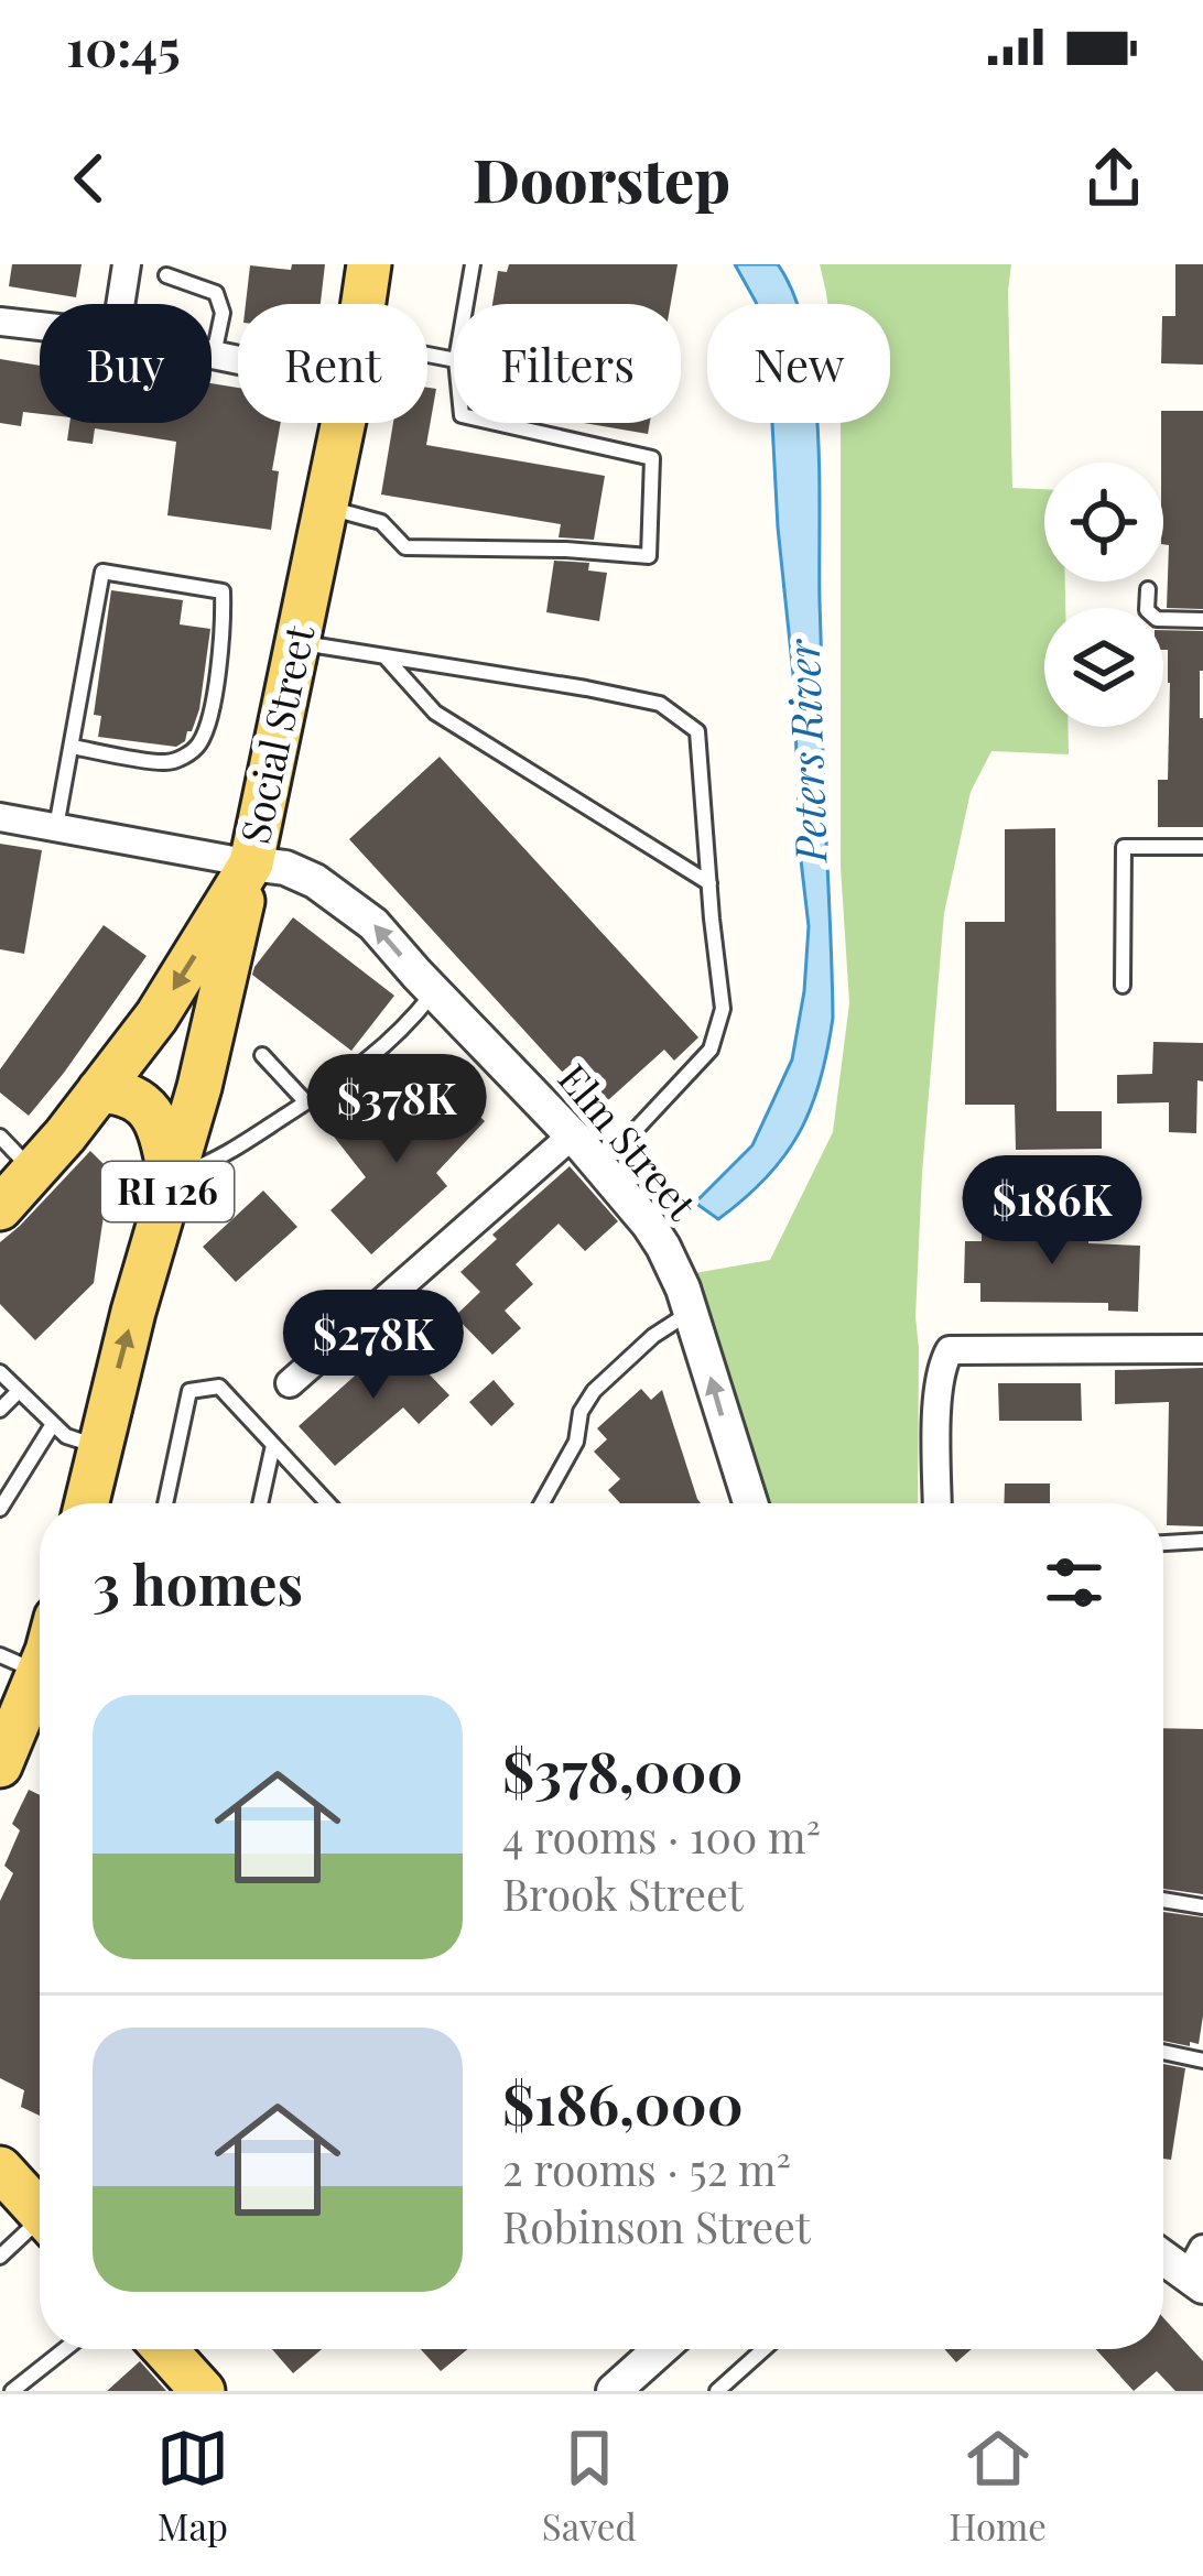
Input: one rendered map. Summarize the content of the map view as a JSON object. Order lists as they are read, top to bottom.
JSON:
{
  "streets": {
    "main road": ["Social Street", "RI 126"],
    "street": ["Elm Street"]
  },
  "crossings": [
    ["Social Street", "Elm Street"],
    ["Social Street", "RI 126"],
    ["Elm Street", "RI 126"]
  ],
  "one_way": ["Elm Street"],
  "water": ["Peters River"],
  "page": {
    "status": "10:45",
    "header": "Doorstep",
    "chip": [
      "Buy",
      "Rent",
      "Filters",
      "New"
    ],
    "price": ["$378K", "$186K", "$278K"],
    "heading": "3 homes",
    "list": [
      {
        "name": "$378,000",
        "note": "4 rooms · 100 m² · Brook Street"
      },
      {
        "name": "$186,000",
        "note": "2 rooms · 52 m² · Robinson Street"
      }
    ],
    "tabs": ["Map", "Saved", "Home"]
  }
}
